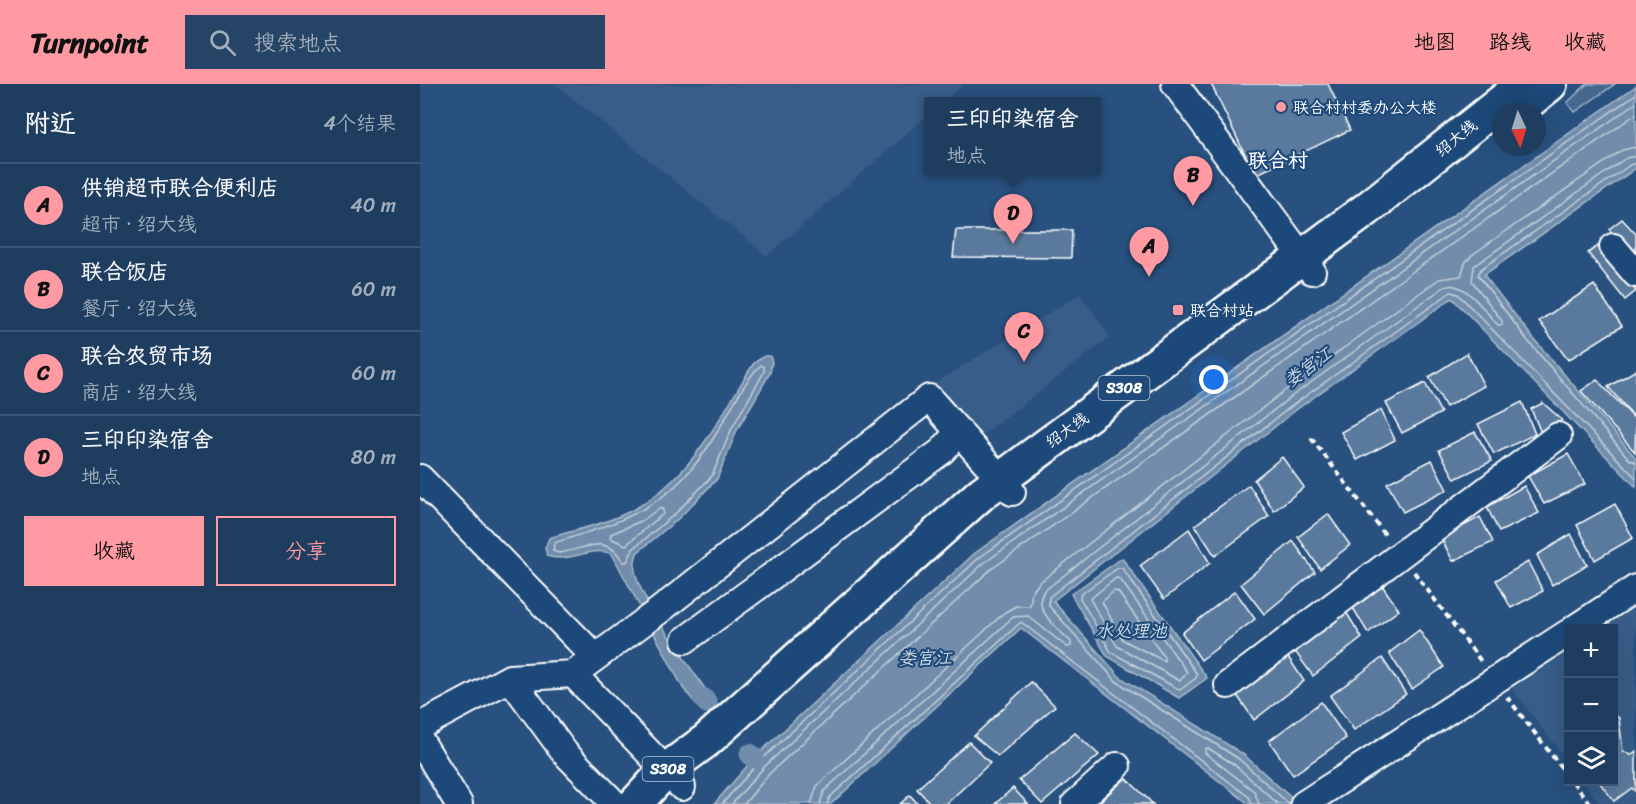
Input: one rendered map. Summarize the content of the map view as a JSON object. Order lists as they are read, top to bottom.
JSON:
{
  "streets": {
    "main road": ["绍大线", "S308"]
  },
  "districts": ["联合村"],
  "water": ["娄宫江", "水处理池"],
  "places": {
    "other": ["联合村村委办公大楼"],
    "transit": ["联合村站"]
  },
  "north": "bottom",
  "page": {
    "header": "Turnpoint",
    "search": "搜索地点",
    "nav": ["地图", "路线", "收藏"],
    "heading": ["附近", "4个结果"],
    "popup": ["三印印染宿舍", "地点"],
    "pins": [
      "B",
      "D",
      "A",
      "C"
    ],
    "list": [
      {
        "mark": "A",
        "name": "供销超市联合便利店",
        "note": "超市 · 绍大线",
        "value": "40 m"
      },
      {
        "mark": "B",
        "name": "联合饭店",
        "note": "餐厅 · 绍大线",
        "value": "60 m"
      },
      {
        "mark": "C",
        "name": "联合农贸市场",
        "note": "商店 · 绍大线",
        "value": "60 m"
      },
      {
        "mark": "D",
        "name": "三印印染宿舍",
        "note": "地点",
        "value": "80 m"
      }
    ],
    "buttons": ["收藏", "分享"],
    "map_buttons": ["+", "−"]
  }
}
